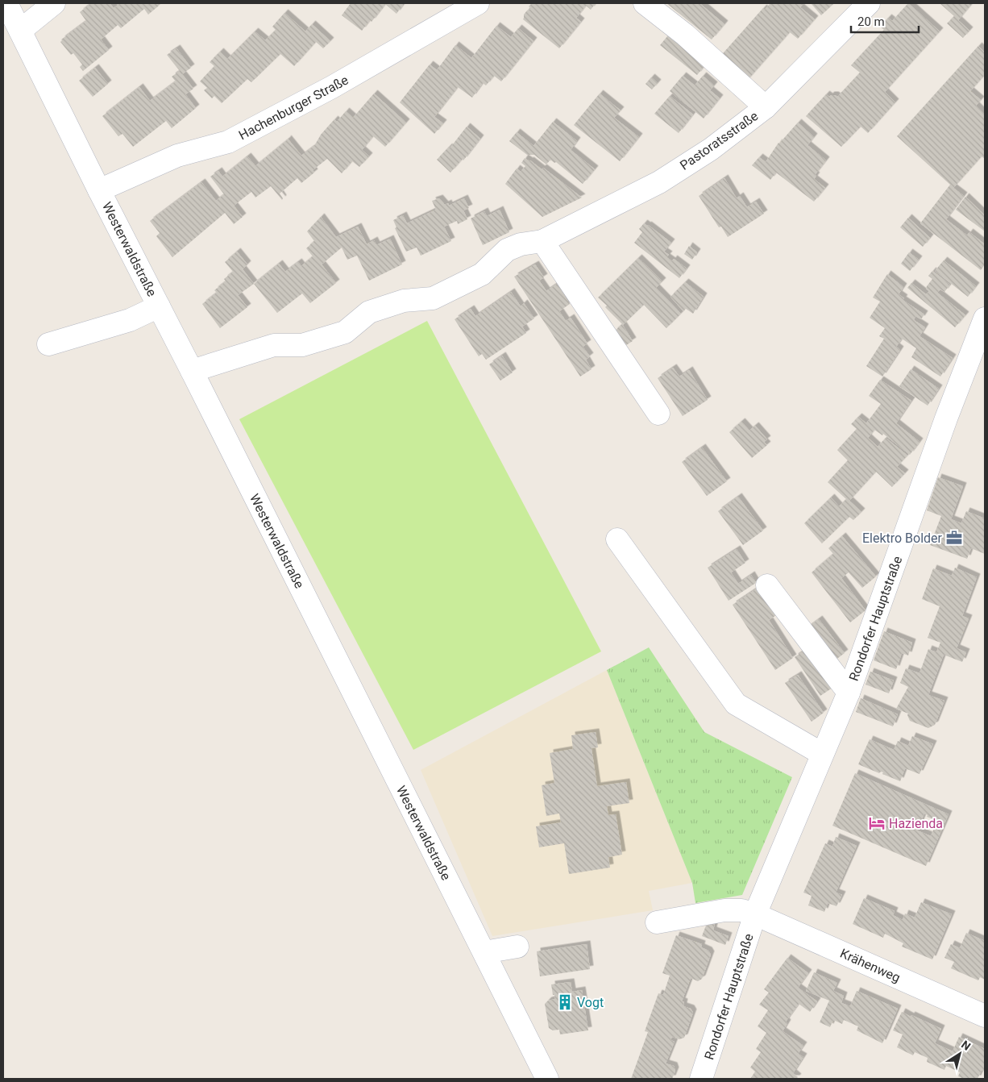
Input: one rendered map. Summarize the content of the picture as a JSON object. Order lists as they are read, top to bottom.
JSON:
{
  "streets": {
    "street": [
      "Hachenburger Straße",
      "Pastoratsstraße",
      "Westerwaldstraße",
      "Rondorfer Hauptstraße",
      "Krähenweg"
    ]
  },
  "crossings": [
    ["Hachenburger Straße", "Westerwaldstraße"],
    ["Pastoratsstraße", "Westerwaldstraße"],
    ["Rondorfer Hauptstraße", "Krähenweg"]
  ],
  "places": {
    "office": ["Elektro Bolder"],
    "hotel": ["Hazienda"],
    "building": ["Vogt"]
  },
  "scale_bar": "20 m",
  "north": "top right"
}
